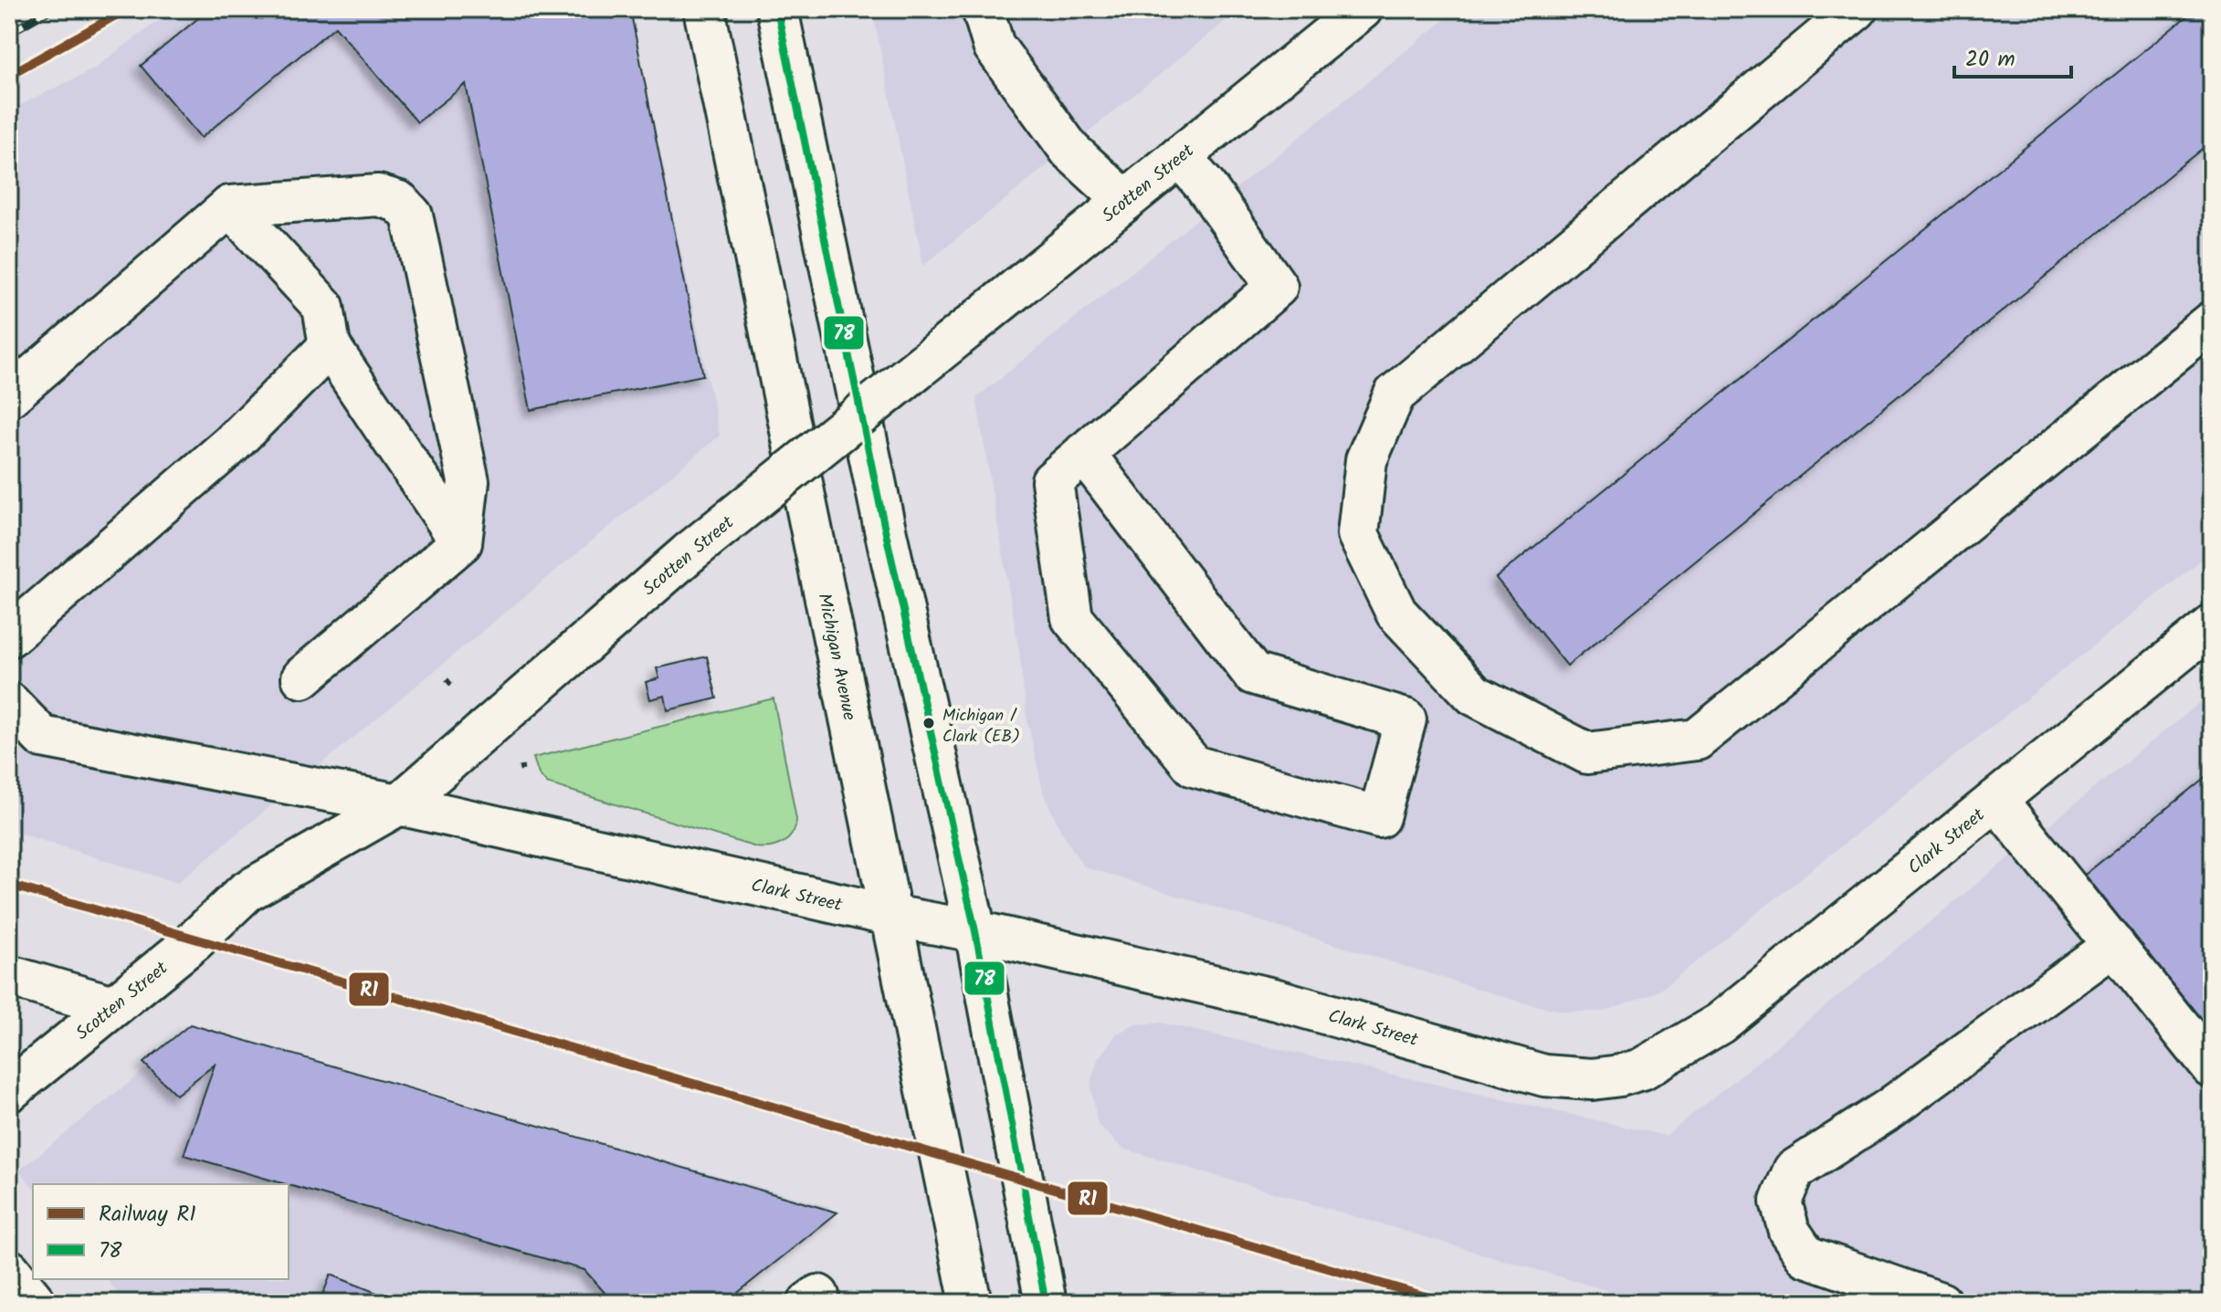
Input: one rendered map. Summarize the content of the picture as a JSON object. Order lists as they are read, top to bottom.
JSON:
{
  "streets": {
    "street": ["Scotten Street", "Michigan Avenue", "Clark Street"]
  },
  "crossings": [
    ["Scotten Street", "Clark Street"],
    ["Michigan Avenue", "Clark Street"]
  ],
  "places": ["Michigan / Clark (EB)"],
  "lines": ["rail line R1", "transit line 78"],
  "legend": ["Railway R1", "78"],
  "scale_bar": "20 m"
}
